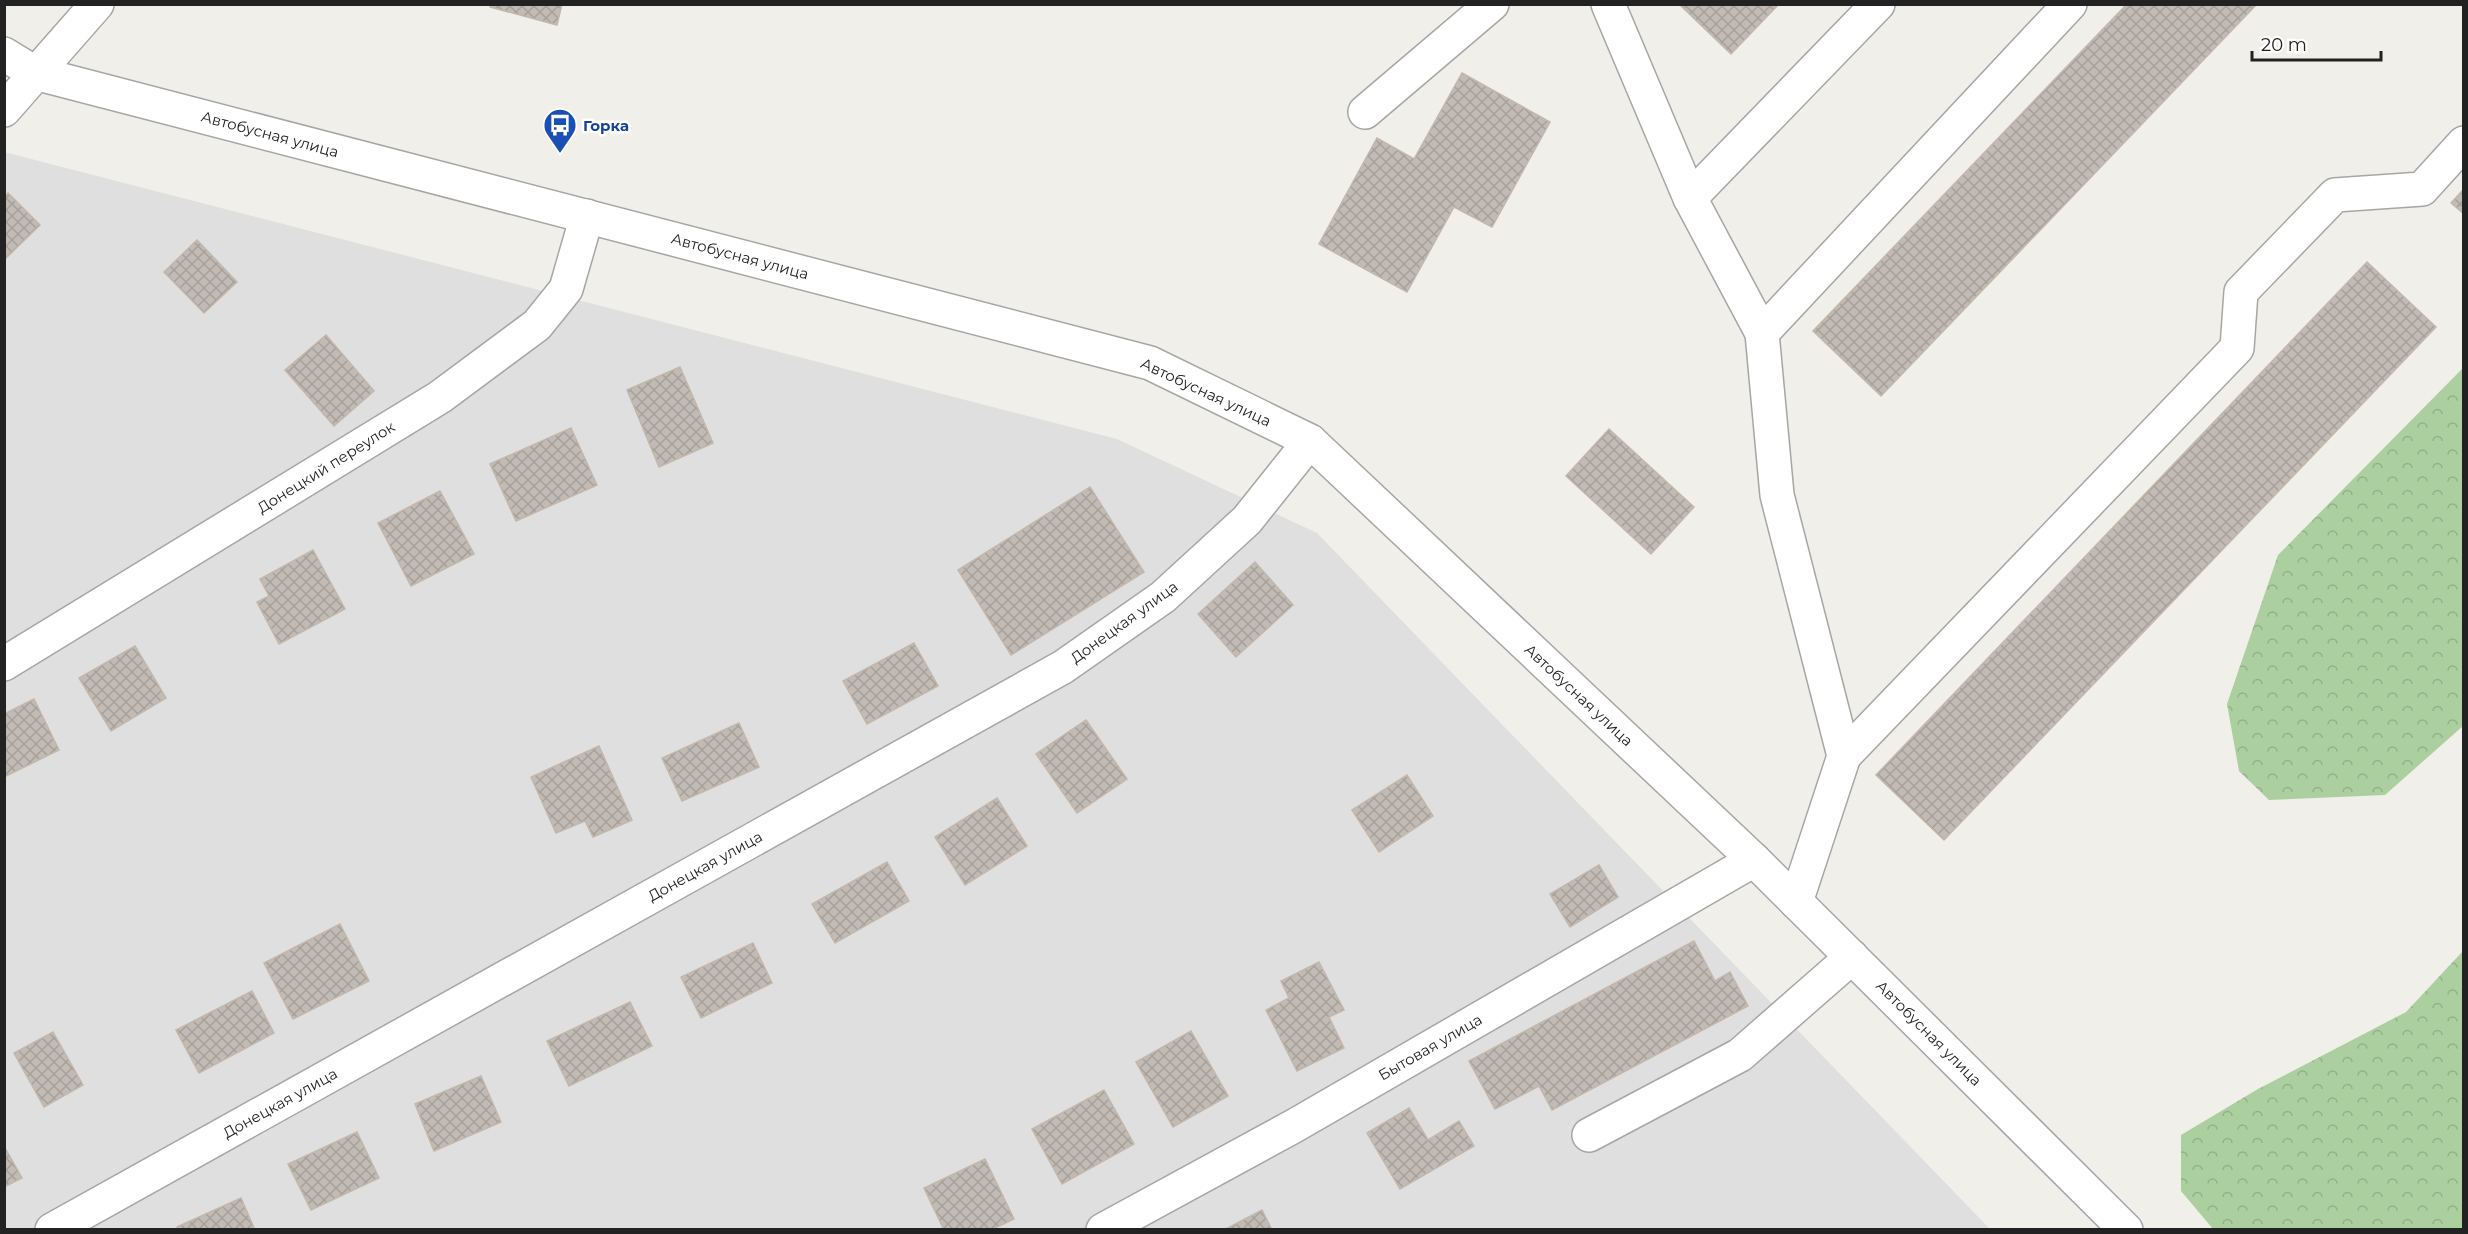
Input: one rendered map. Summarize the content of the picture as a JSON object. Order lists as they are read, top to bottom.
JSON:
{
  "streets": {
    "street": [
      "Автобусная улица",
      "Донецкий переулок",
      "Донецкая улица",
      "Бытовая улица"
    ]
  },
  "crossings": [
    ["Автобусная улица", "Донецкий переулок"],
    ["Автобусная улица", "Донецкая улица"],
    ["Автобусная улица", "Бытовая улица"]
  ],
  "places": {
    "bus stop": ["Горка"]
  },
  "scale_bar": "20 m"
}
